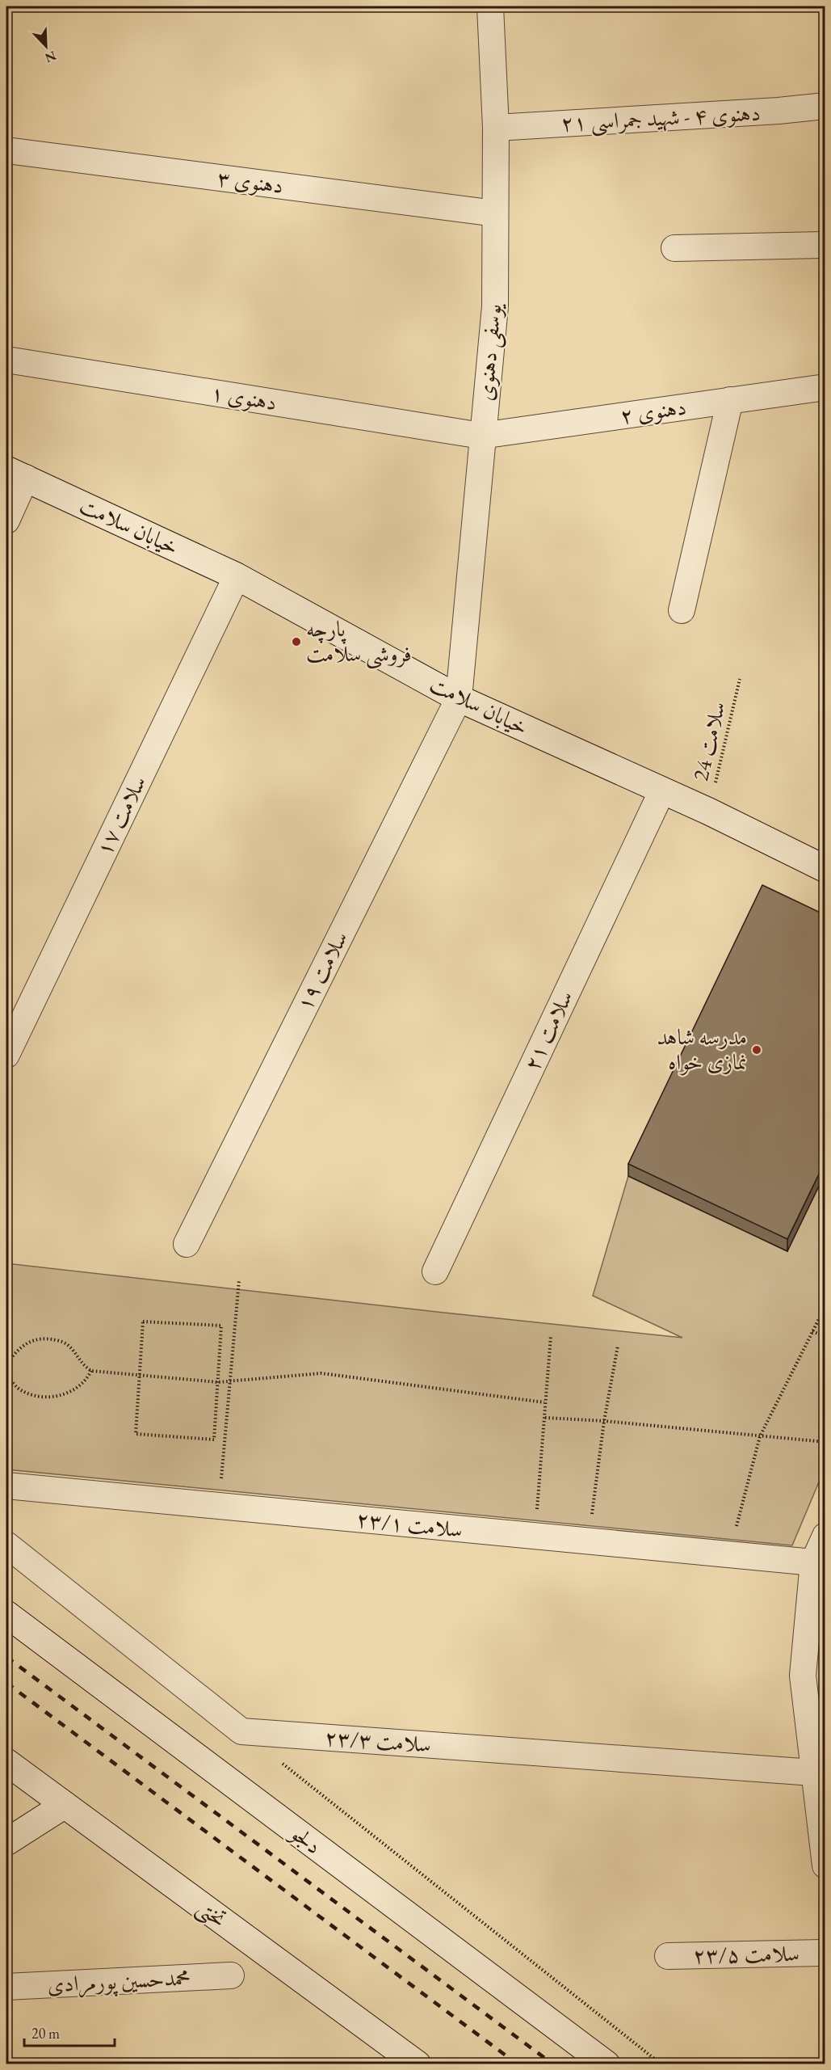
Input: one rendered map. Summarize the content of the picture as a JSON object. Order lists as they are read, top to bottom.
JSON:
{
  "streets": {
    "street": [
      "دهنوی ۴ - شهید جمراسی ۲۱",
      "دهنوی ۳",
      "یوسفی دهنوی",
      "دهنوی ۱",
      "دهنوی ۲",
      "خیابان سلامت",
      "سلامت ۱۷",
      "سلامت ۱۹",
      "سلامت ۲۱",
      "سلامت ۲۳/۱",
      "سلامت ۲۳/۳",
      "دلجو",
      "تختی",
      "سلامت ۲۳/۵",
      "محمدحسین پورمرادی"
    ],
    "path": ["سلامت 24"]
  },
  "crossings": [
    ["دهنوی ۴ - شهید جمراسی ۲۱", "یوسفی دهنوی"],
    ["دهنوی ۳", "یوسفی دهنوی"],
    ["یوسفی دهنوی", "دهنوی ۱"],
    ["یوسفی دهنوی", "دهنوی ۲"],
    ["یوسفی دهنوی", "خیابان سلامت"],
    ["یوسفی دهنوی", "سلامت ۱۹"],
    ["دهنوی ۱", "دهنوی ۲"],
    ["خیابان سلامت", "سلامت 24"],
    ["خیابان سلامت", "سلامت ۱۷"],
    ["خیابان سلامت", "سلامت ۱۹"],
    ["خیابان سلامت", "سلامت ۲۱"]
  ],
  "places": ["پارچه فروشی سلامت", "مدرسه شاهد نمازی خواه"],
  "scale_bar": "20 m",
  "north": "bottom right"
}
